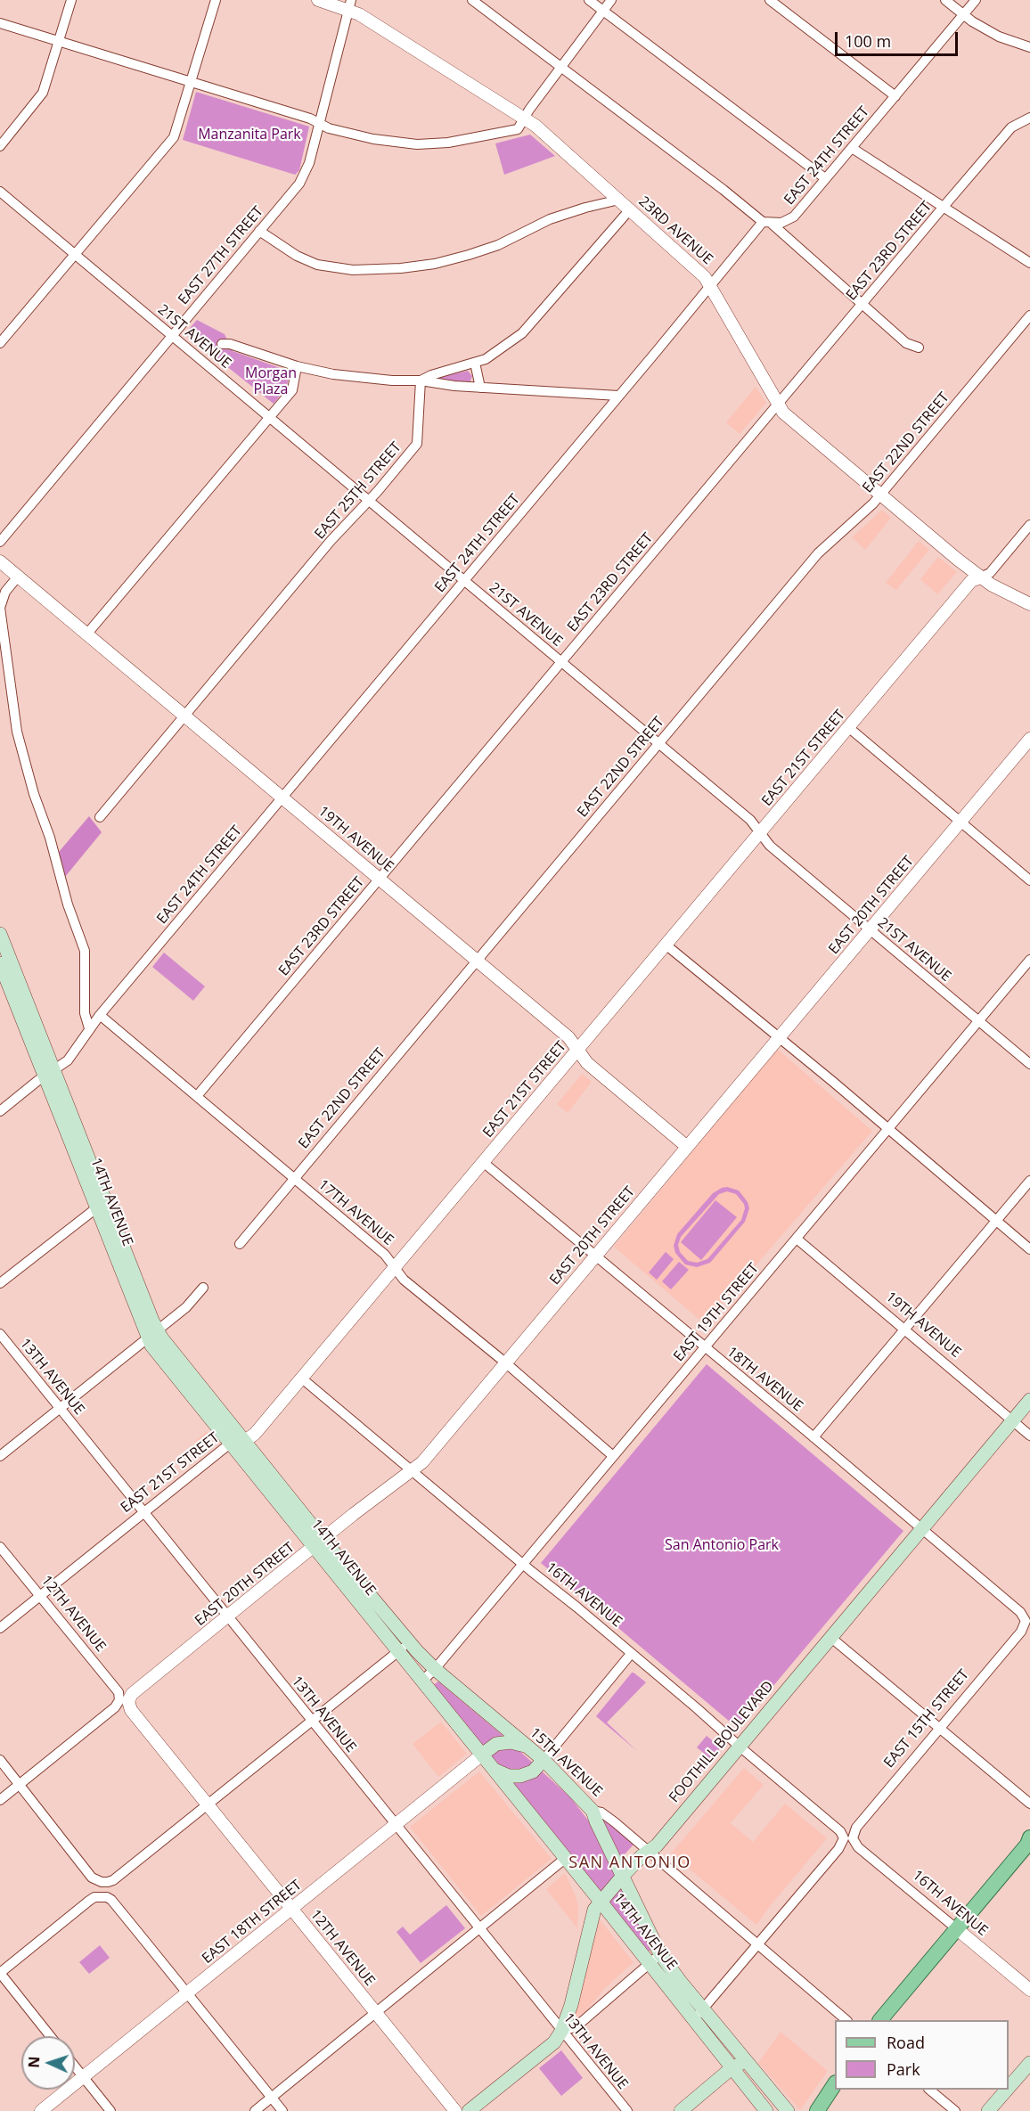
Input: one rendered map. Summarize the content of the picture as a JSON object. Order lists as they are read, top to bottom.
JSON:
{
  "streets": {
    "main road": ["14TH AVENUE", "FOOTHILL BOULEVARD", "15TH AVENUE"],
    "street": [
      "EAST 24TH STREET",
      "23RD AVENUE",
      "EAST 23RD STREET",
      "EAST 27TH STREET",
      "21ST AVENUE",
      "EAST 22ND STREET",
      "EAST 25TH STREET",
      "EAST 21ST STREET",
      "19TH AVENUE",
      "EAST 20TH STREET",
      "17TH AVENUE",
      "EAST 19TH STREET",
      "13TH AVENUE",
      "18TH AVENUE",
      "16TH AVENUE",
      "12TH AVENUE",
      "EAST 15TH STREET",
      "EAST 18TH STREET"
    ]
  },
  "crossings": [
    ["EAST 24TH STREET", "23RD AVENUE"],
    ["EAST 24TH STREET", "21ST AVENUE"],
    ["EAST 24TH STREET", "19TH AVENUE"],
    ["EAST 24TH STREET", "14TH AVENUE"],
    ["EAST 24TH STREET", "17TH AVENUE"],
    ["23RD AVENUE", "EAST 23RD STREET"],
    ["23RD AVENUE", "EAST 27TH STREET"],
    ["23RD AVENUE", "EAST 22ND STREET"],
    ["23RD AVENUE", "EAST 21ST STREET"],
    ["EAST 23RD STREET", "21ST AVENUE"],
    ["EAST 23RD STREET", "19TH AVENUE"],
    ["EAST 23RD STREET", "17TH AVENUE"],
    ["EAST 27TH STREET", "21ST AVENUE"],
    ["21ST AVENUE", "EAST 22ND STREET"],
    ["21ST AVENUE", "EAST 25TH STREET"],
    ["21ST AVENUE", "EAST 21ST STREET"],
    ["21ST AVENUE", "EAST 20TH STREET"],
    ["21ST AVENUE", "EAST 19TH STREET"],
    ["EAST 22ND STREET", "19TH AVENUE"],
    ["EAST 22ND STREET", "17TH AVENUE"],
    ["EAST 25TH STREET", "19TH AVENUE"],
    ["EAST 21ST STREET", "19TH AVENUE"],
    ["EAST 21ST STREET", "14TH AVENUE"],
    ["EAST 21ST STREET", "17TH AVENUE"],
    ["EAST 21ST STREET", "13TH AVENUE"],
    ["EAST 21ST STREET", "18TH AVENUE"],
    ["EAST 21ST STREET", "16TH AVENUE"],
    ["EAST 21ST STREET", "12TH AVENUE"],
    ["19TH AVENUE", "EAST 20TH STREET"],
    ["19TH AVENUE", "EAST 19TH STREET"],
    ["19TH AVENUE", "FOOTHILL BOULEVARD"],
    ["EAST 20TH STREET", "14TH AVENUE"],
    ["EAST 20TH STREET", "17TH AVENUE"],
    ["EAST 20TH STREET", "13TH AVENUE"],
    ["EAST 20TH STREET", "18TH AVENUE"],
    ["EAST 20TH STREET", "16TH AVENUE"],
    ["EAST 20TH STREET", "12TH AVENUE"],
    ["14TH AVENUE", "EAST 19TH STREET"],
    ["14TH AVENUE", "EAST 15TH STREET"],
    ["14TH AVENUE", "FOOTHILL BOULEVARD"],
    ["14TH AVENUE", "15TH AVENUE"],
    ["14TH AVENUE", "EAST 18TH STREET"],
    ["17TH AVENUE", "EAST 19TH STREET"],
    ["EAST 19TH STREET", "18TH AVENUE"],
    ["EAST 19TH STREET", "16TH AVENUE"],
    ["EAST 19TH STREET", "15TH AVENUE"],
    ["13TH AVENUE", "FOOTHILL BOULEVARD"],
    ["13TH AVENUE", "EAST 18TH STREET"],
    ["18TH AVENUE", "EAST 15TH STREET"],
    ["18TH AVENUE", "FOOTHILL BOULEVARD"],
    ["16TH AVENUE", "EAST 15TH STREET"],
    ["16TH AVENUE", "FOOTHILL BOULEVARD"],
    ["12TH AVENUE", "EAST 18TH STREET"],
    ["EAST 15TH STREET", "15TH AVENUE"],
    ["FOOTHILL BOULEVARD", "15TH AVENUE"]
  ],
  "districts": ["SAN ANTONIO"],
  "parks": ["Manzanita Park", "Morgan Plaza", "San Antonio Park"],
  "legend": ["Road", "Park"],
  "scale_bar": "100 m",
  "north": "left"
}
